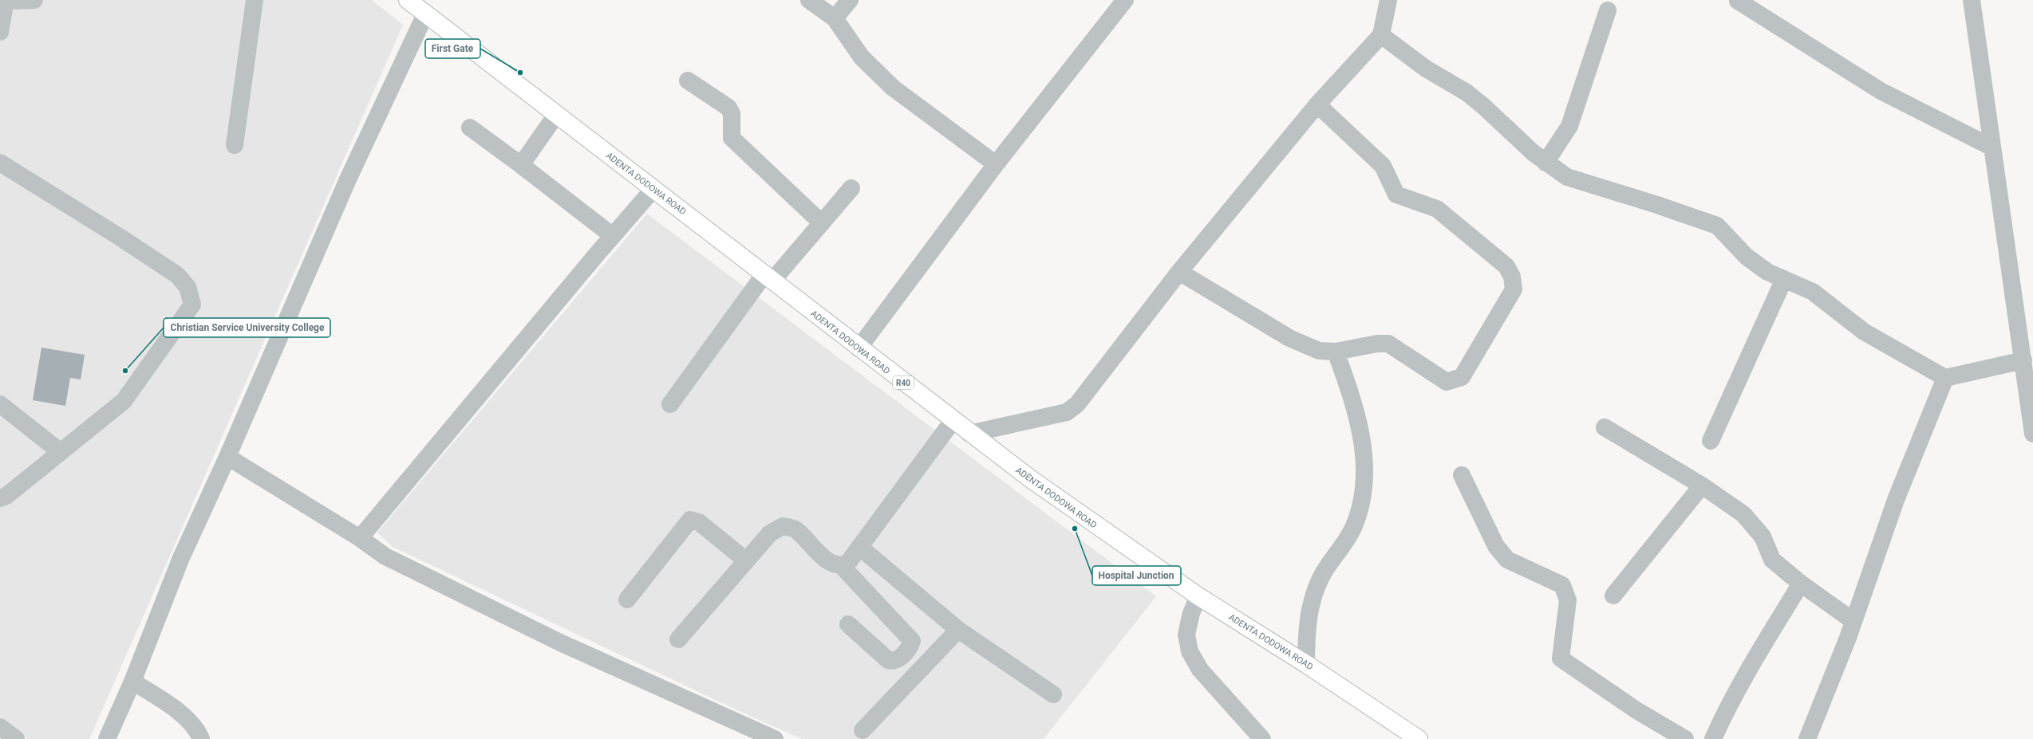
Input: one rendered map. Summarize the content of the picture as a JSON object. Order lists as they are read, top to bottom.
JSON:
{
  "streets": {
    "main road": ["ADENTA DODOWA ROAD", "R40"]
  },
  "places": ["First Gate", "Christian Service University College", "Hospital Junction"]
}
